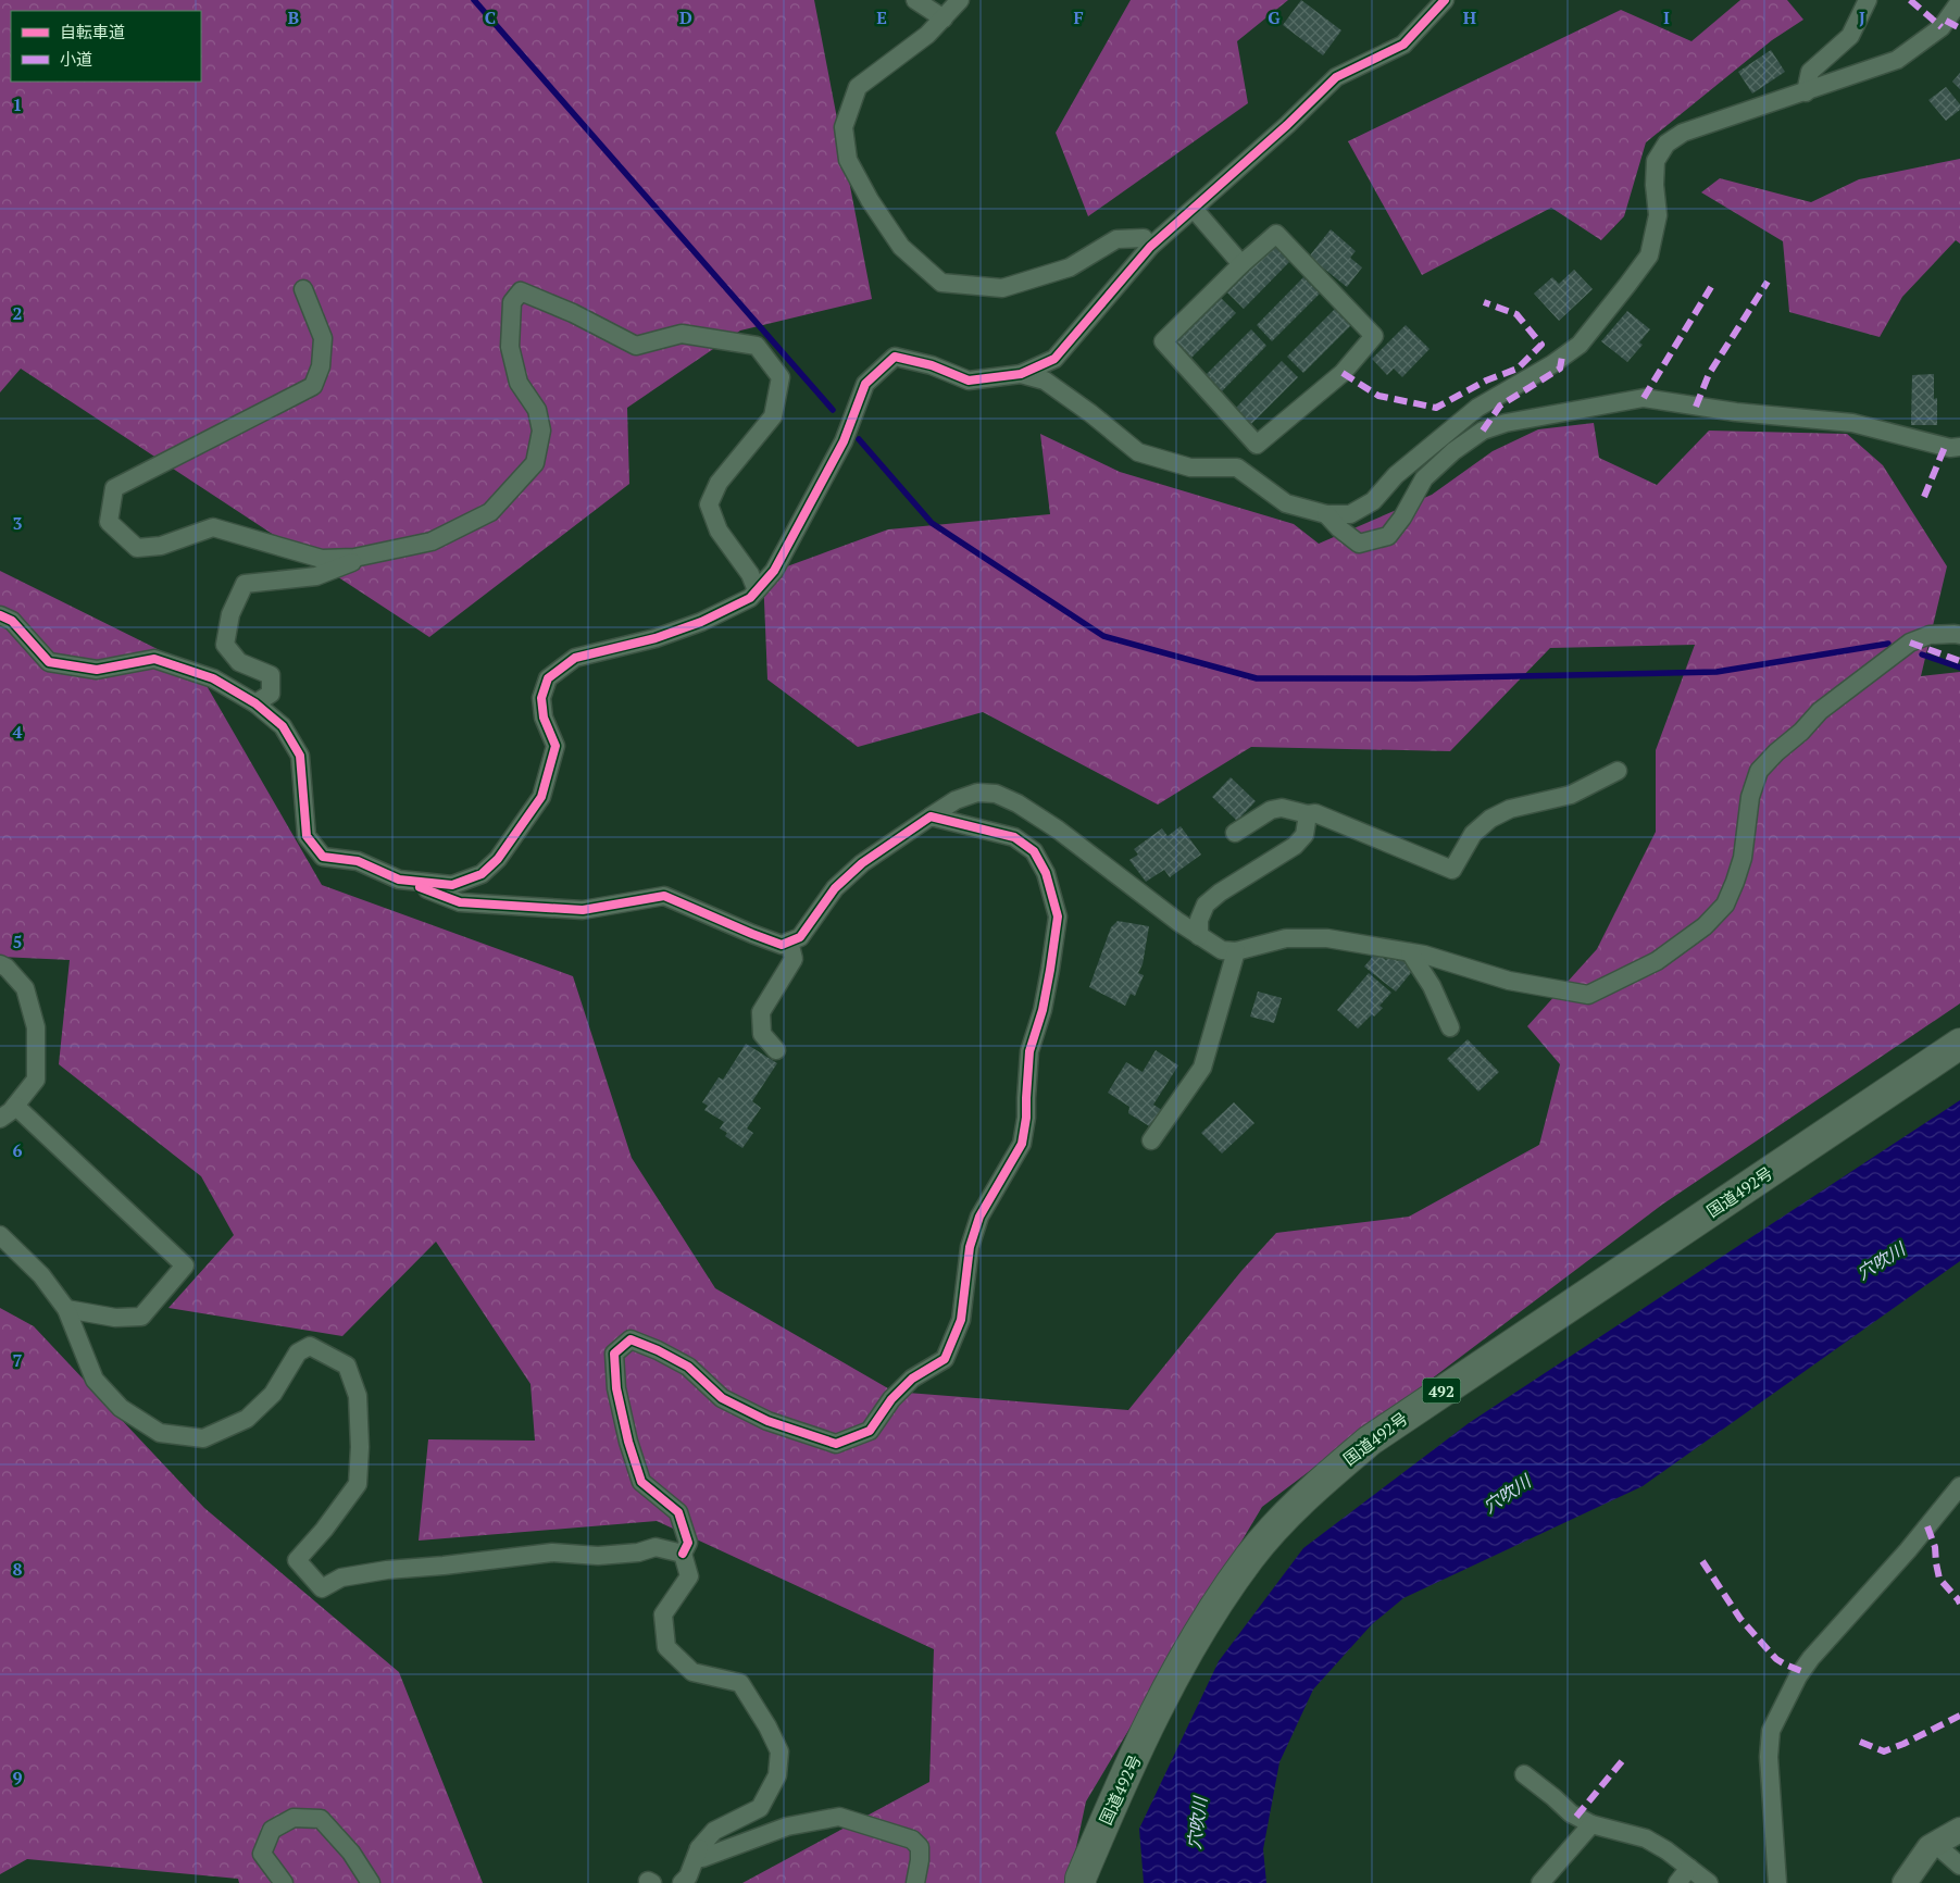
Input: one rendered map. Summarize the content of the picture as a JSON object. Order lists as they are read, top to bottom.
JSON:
{
  "streets": {
    "highway": ["国道492号", "492"]
  },
  "water": ["穴吹川"],
  "legend": ["自転車道", "小道"],
  "grid": {
    "columns": [
      "B",
      "C",
      "D",
      "E",
      "F",
      "G",
      "H",
      "I",
      "J"
    ],
    "rows": [
      "1",
      "2",
      "3",
      "4",
      "5",
      "6",
      "7",
      "8",
      "9"
    ]
  }
}
